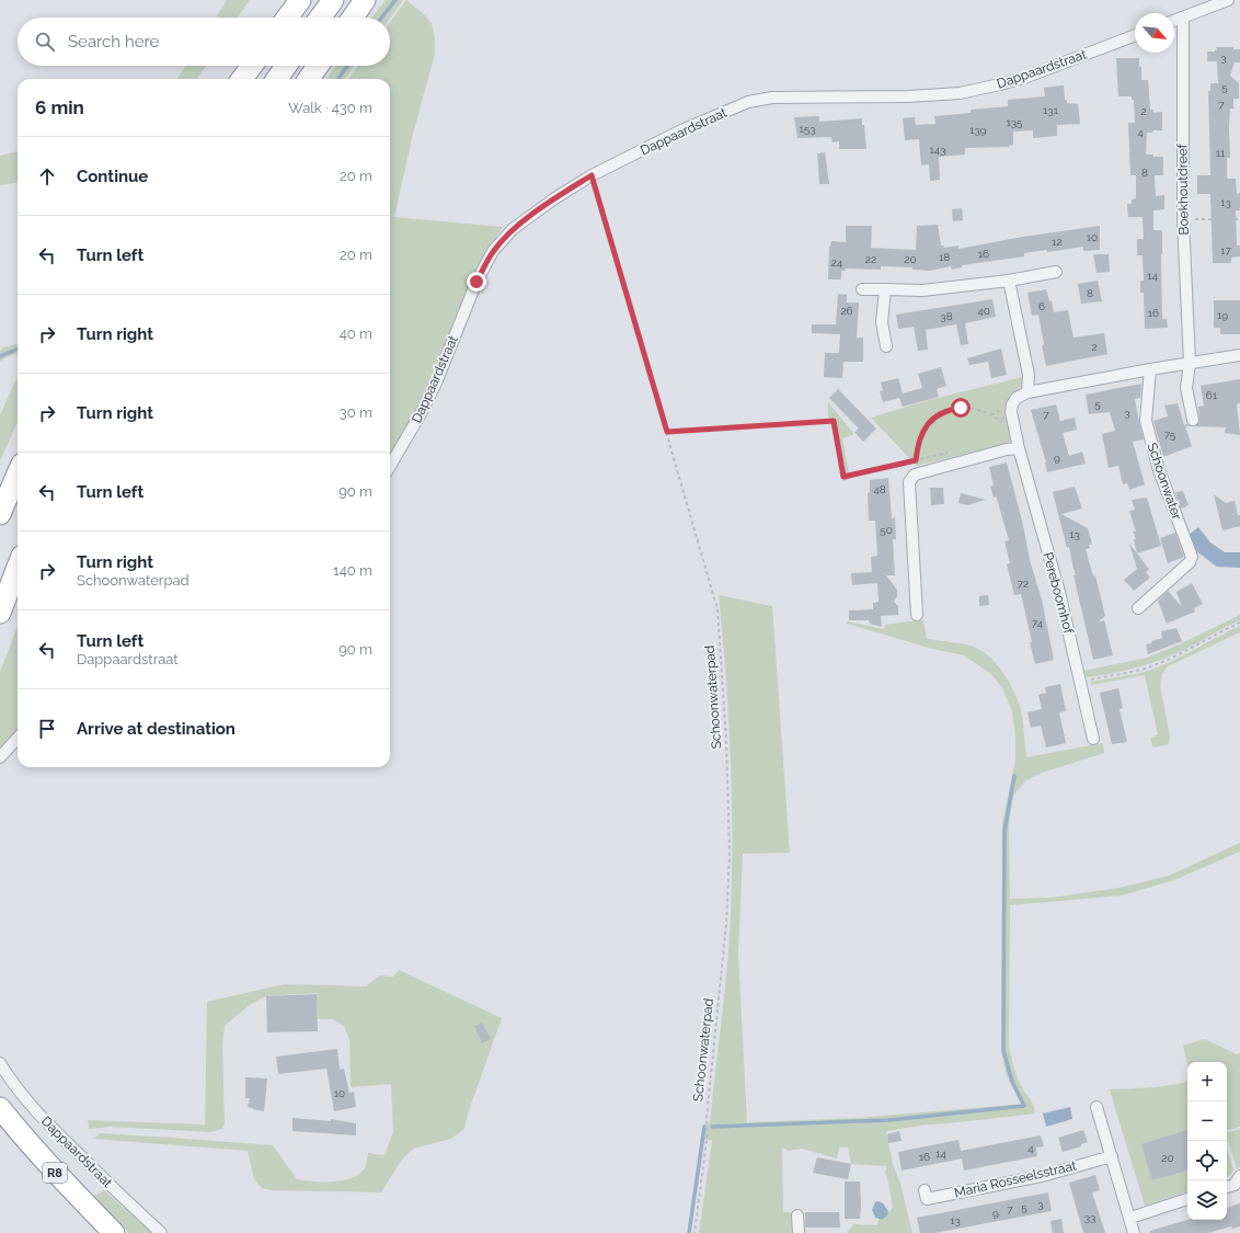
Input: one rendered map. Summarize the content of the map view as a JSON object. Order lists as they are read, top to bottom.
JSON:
{
  "streets": {
    "highway": ["R8"],
    "street": [
      "Dappaardstraat",
      "Boekhoutdreef",
      "Schoonwater",
      "Pereboomhof",
      "Maria Rosseelsstraat"
    ],
    "path": ["Schoonwaterpad"]
  },
  "crossings": [
    ["Dappaardstraat", "Schoonwaterpad"]
  ],
  "house_numbers": [
    "3",
    "5",
    "7",
    "131",
    "2",
    "135",
    "153",
    "139",
    "4",
    "143",
    "11",
    "8",
    "13",
    "10",
    "12",
    "17",
    "16",
    "18",
    "22",
    "20",
    "24",
    "14",
    "8",
    "6",
    "26",
    "40",
    "16",
    "19",
    "38",
    "2",
    "61",
    "5",
    "3",
    "7",
    "75",
    "9",
    "48",
    "50",
    "13",
    "72",
    "74",
    "10",
    "4",
    "14",
    "16",
    "20",
    "3",
    "5",
    "7",
    "9",
    "33",
    "13"
  ],
  "north": "bottom right",
  "page": {
    "search": "Search here",
    "heading": ["6 min", "Walk · 430 m"],
    "list": [
      ["Continue", "20 m"],
      ["Turn left", "20 m"],
      ["Turn right", "40 m"],
      ["Turn right", "30 m"],
      ["Turn left", "90 m"],
      ["Turn right", "Schoonwaterpad", "140 m"],
      ["Turn left", "Dappaardstraat", "90 m"],
      "Arrive at destination"
    ],
    "map_buttons": ["+", "−"]
  }
}
